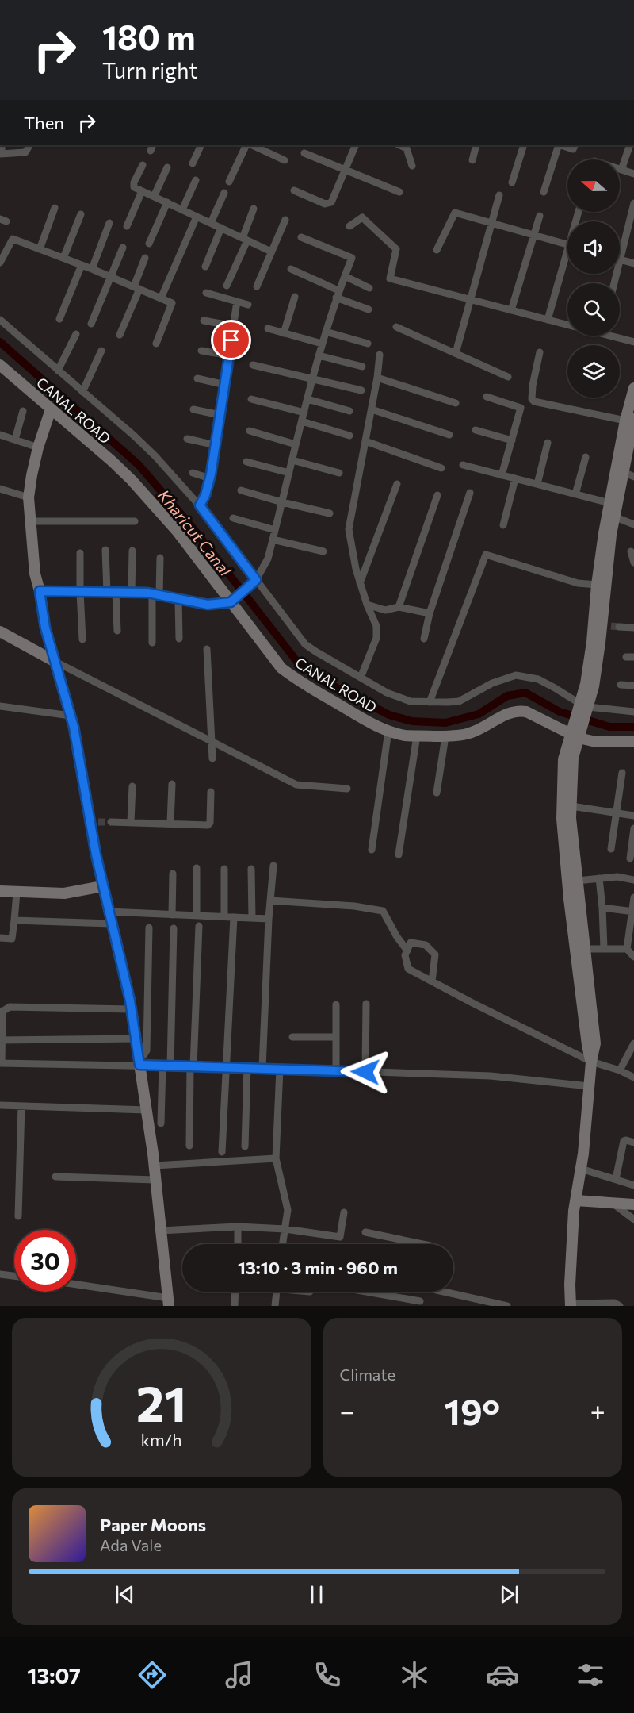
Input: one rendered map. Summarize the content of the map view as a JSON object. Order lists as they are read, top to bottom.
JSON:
{
  "streets": {
    "street": ["CANAL ROAD"]
  },
  "water": ["Kharicut Canal"],
  "north": "left",
  "page": {
    "turn": ["180 m", "Turn right"],
    "then": "Then",
    "limit": "30",
    "trip": "13:10 · 3 min · 960 m",
    "tile": "Climate",
    "heat": ["−", "19°", "+"],
    "song": ["Paper Moons", "Ada Vale"],
    "tabs": "13:07",
    "gauge": ["21", "km/h"]
  }
}
